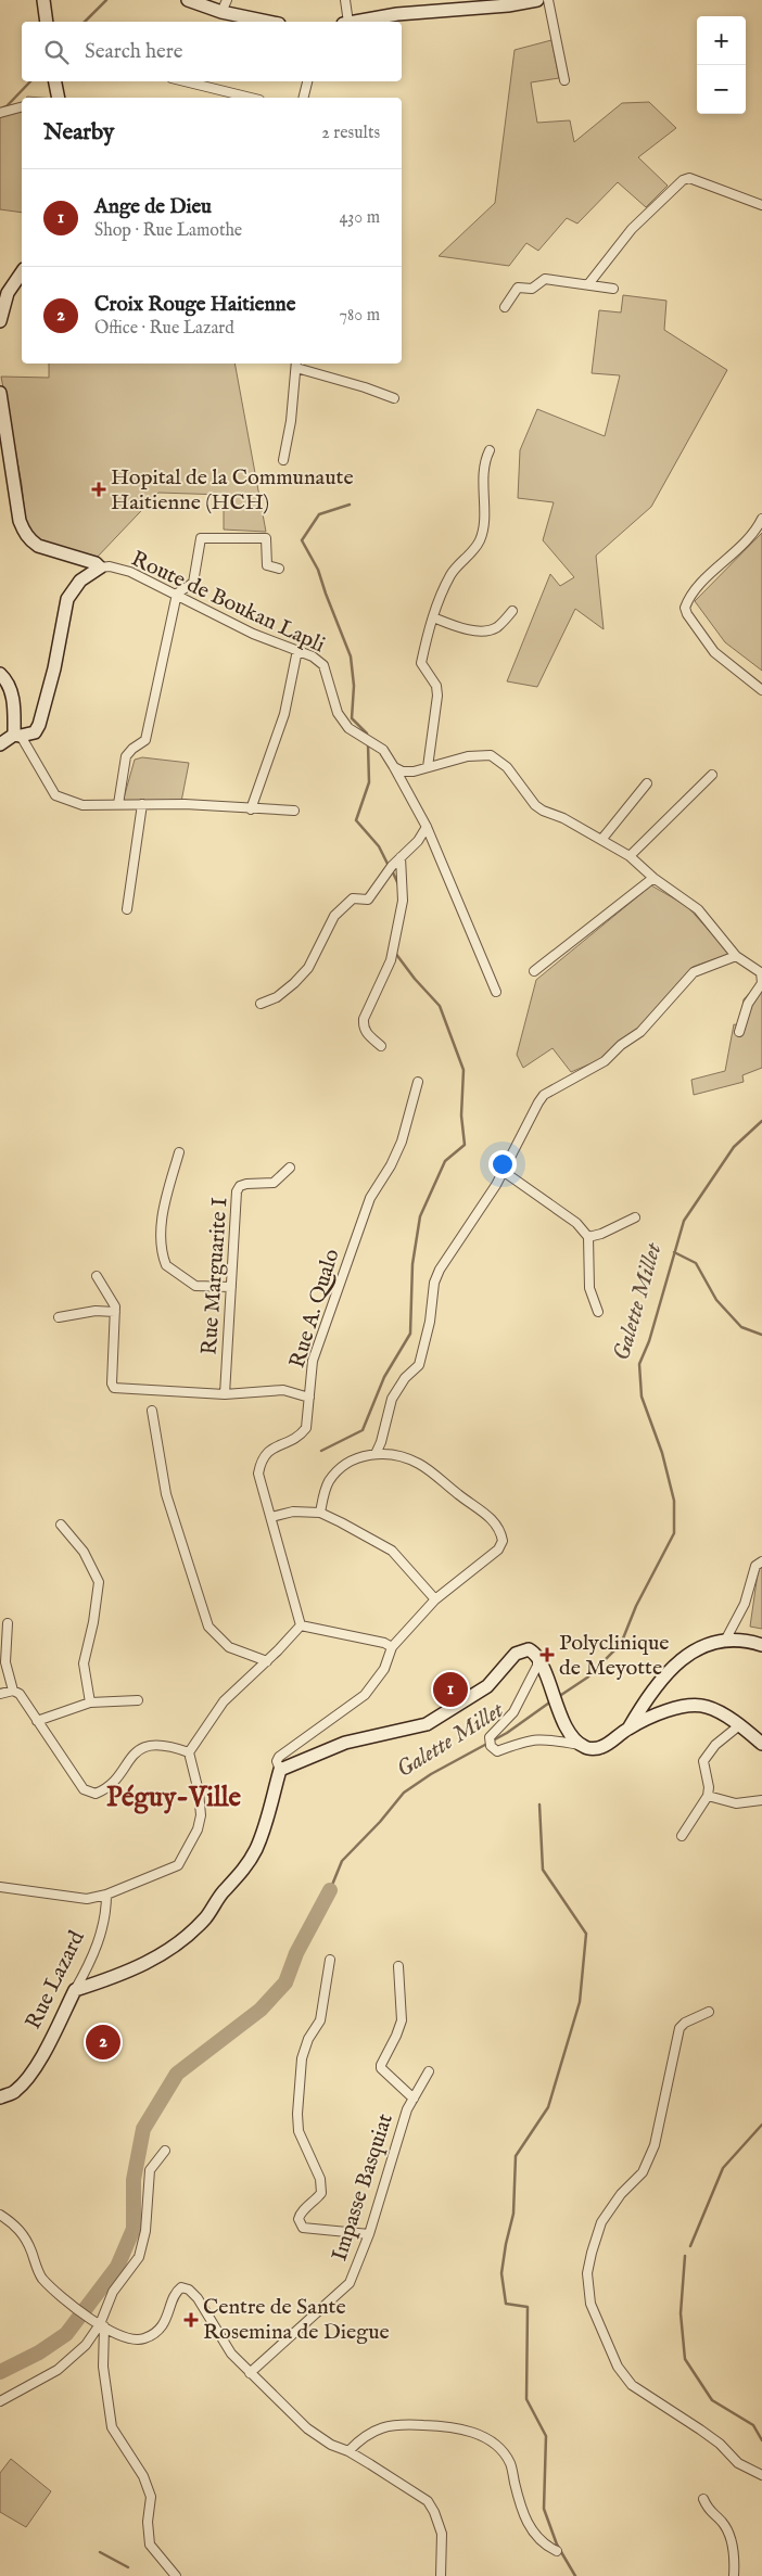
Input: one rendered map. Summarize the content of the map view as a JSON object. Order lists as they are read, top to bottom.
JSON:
{
  "streets": {
    "street": [
      "Route de Boukan Lapli",
      "Rue Marguarite I",
      "Rue A. Qualo",
      "Rue Lazard",
      "Impasse Basquiat"
    ]
  },
  "districts": ["Péguy-Ville"],
  "water": ["Galette Millet"],
  "places": {
    "health": ["Hopital de la Communaute Haitienne (HCH)", "Polyclinique de Meyotte", "Centre de Sante Rosemina de Diegue"]
  },
  "page": {
    "map_buttons": ["+", "−"],
    "search": "Search here",
    "heading": ["Nearby", "2 results"],
    "list": [
      {
        "mark": "1",
        "name": "Ange de Dieu",
        "note": "Shop · Rue Lamothe",
        "value": "430 m"
      },
      {
        "mark": "2",
        "name": "Croix Rouge Haitienne",
        "note": "Office · Rue Lazard",
        "value": "780 m"
      }
    ],
    "pins": ["1", "2"]
  }
}
